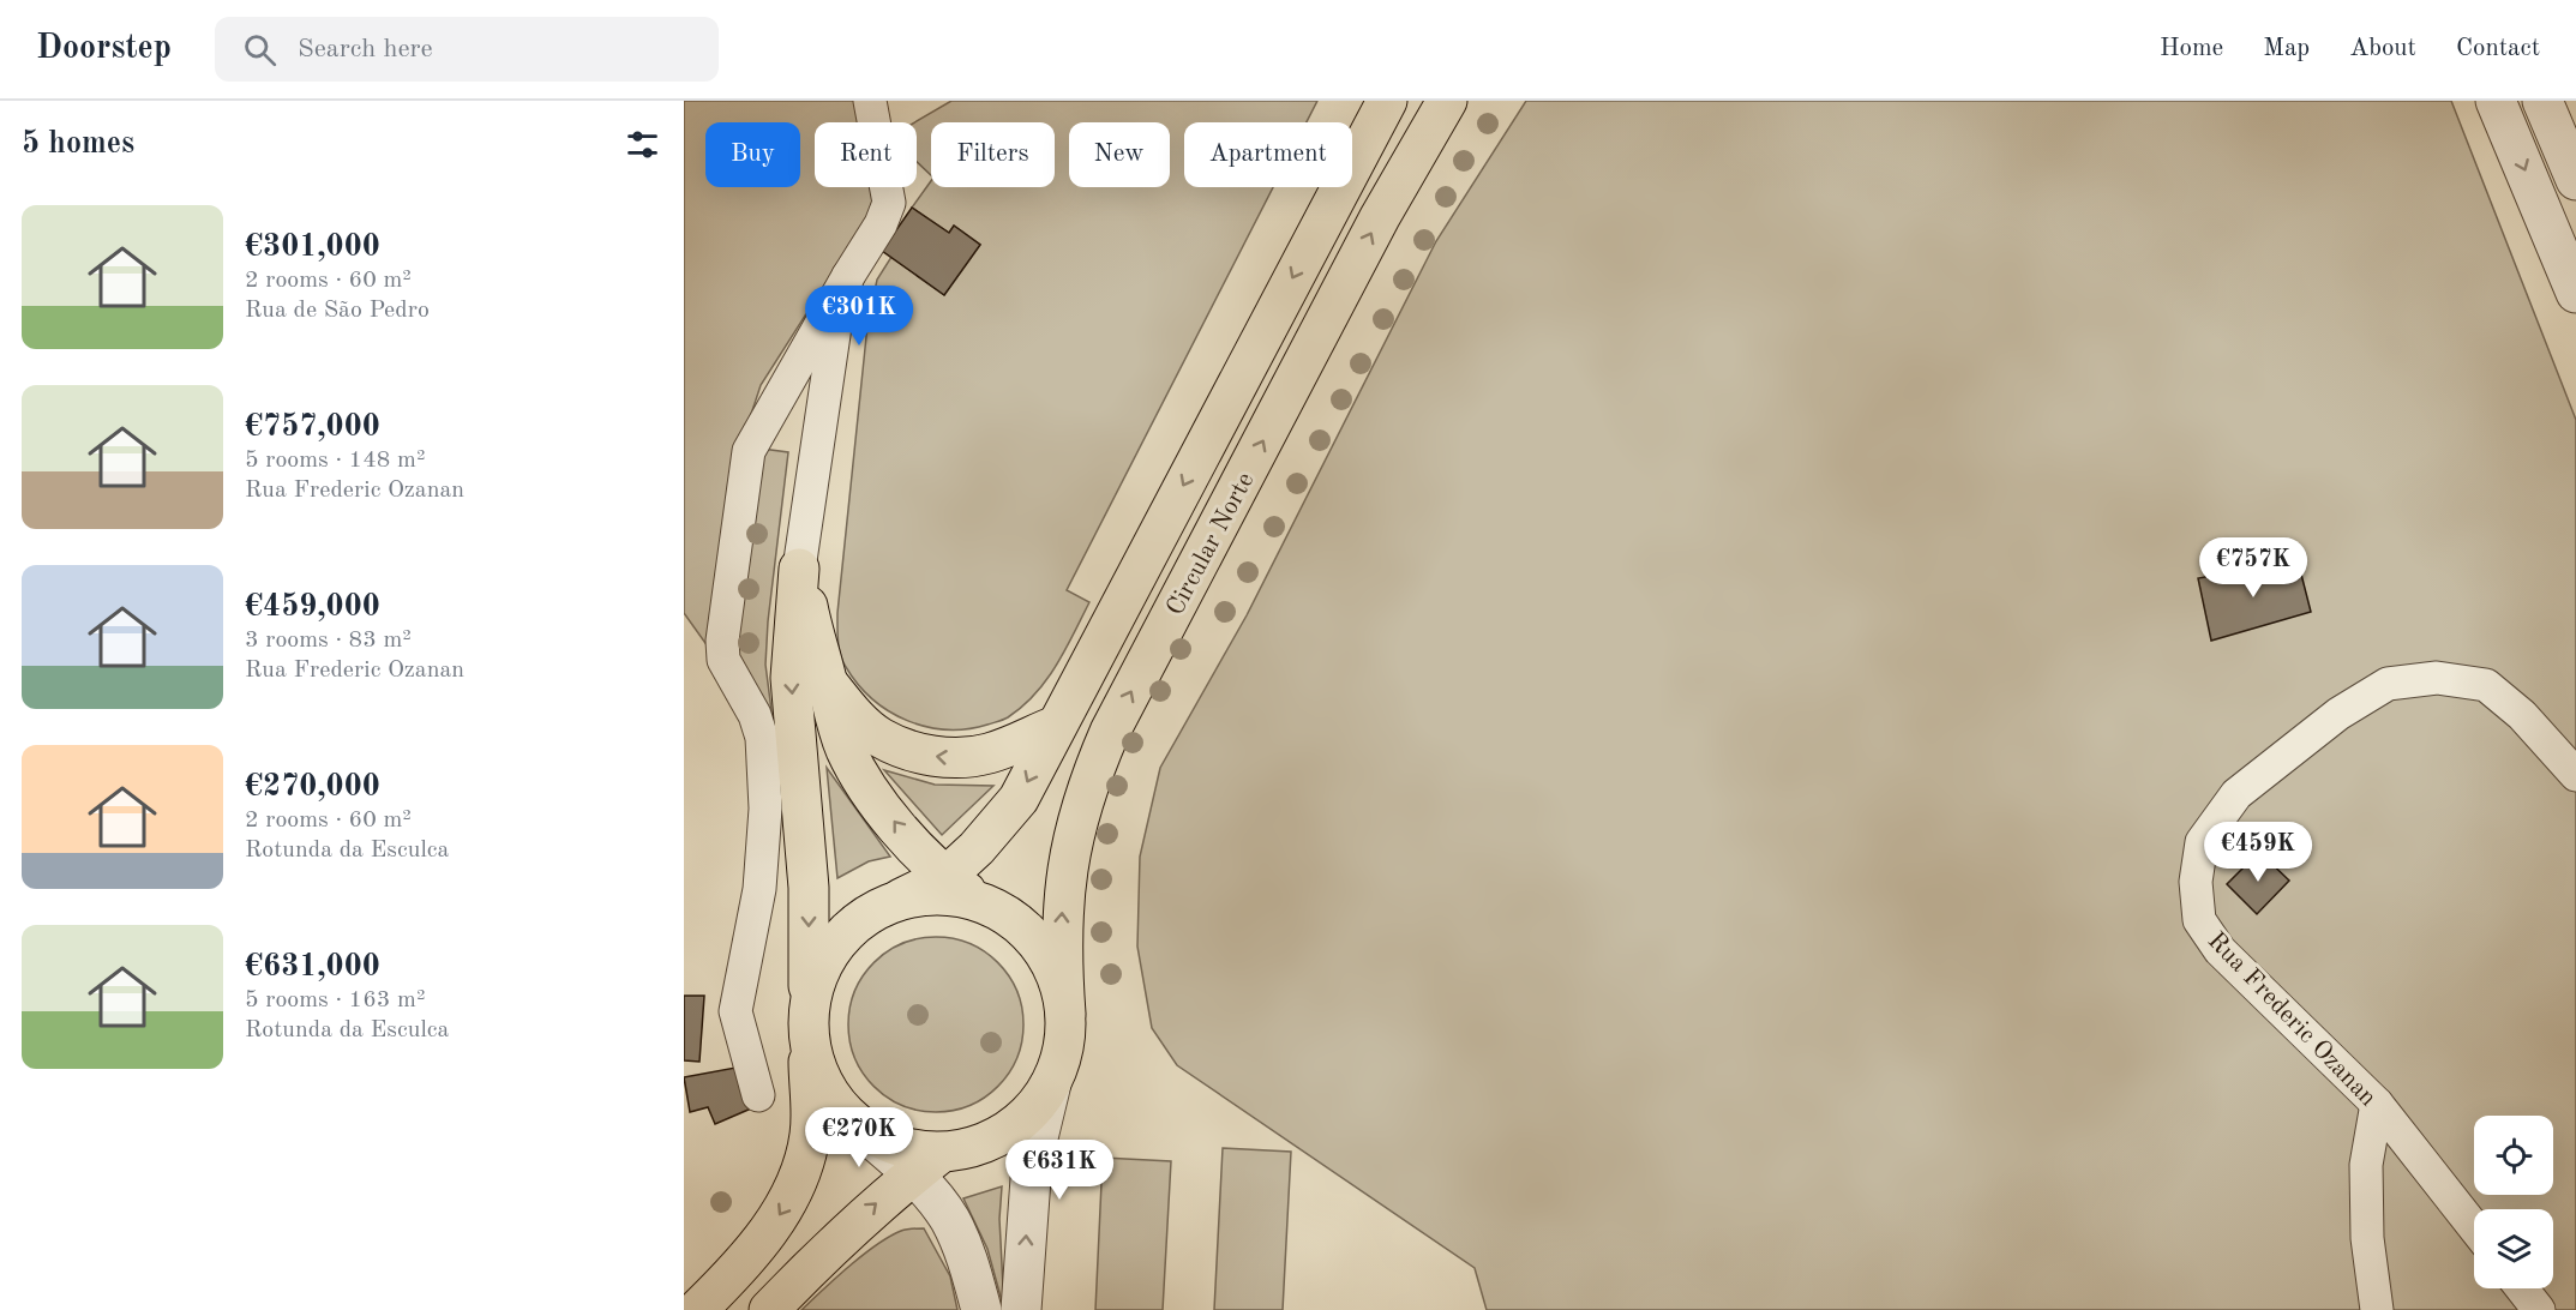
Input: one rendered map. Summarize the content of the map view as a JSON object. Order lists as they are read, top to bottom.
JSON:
{
  "streets": {
    "main road": ["Circular Norte"],
    "street": ["Rua Frederic Ozanan"]
  },
  "page": {
    "header": "Doorstep",
    "search": "Search here",
    "nav": [
      "Home",
      "Map",
      "About",
      "Contact"
    ],
    "heading": "5 homes",
    "chip": [
      "Buy",
      "Rent",
      "Filters",
      "New",
      "Apartment"
    ],
    "list": [
      {
        "name": "€301,000",
        "note": "2 rooms · 60 m² · Rua de São Pedro"
      },
      {
        "name": "€757,000",
        "note": "5 rooms · 148 m² · Rua Frederic Ozanan"
      },
      {
        "name": "€459,000",
        "note": "3 rooms · 83 m² · Rua Frederic Ozanan"
      },
      {
        "name": "€270,000",
        "note": "2 rooms · 60 m² · Rotunda da Esculca"
      },
      {
        "name": "€631,000",
        "note": "5 rooms · 163 m² · Rotunda da Esculca"
      }
    ],
    "price": [
      "€301K",
      "€757K",
      "€459K",
      "€270K",
      "€631K"
    ]
  }
}
